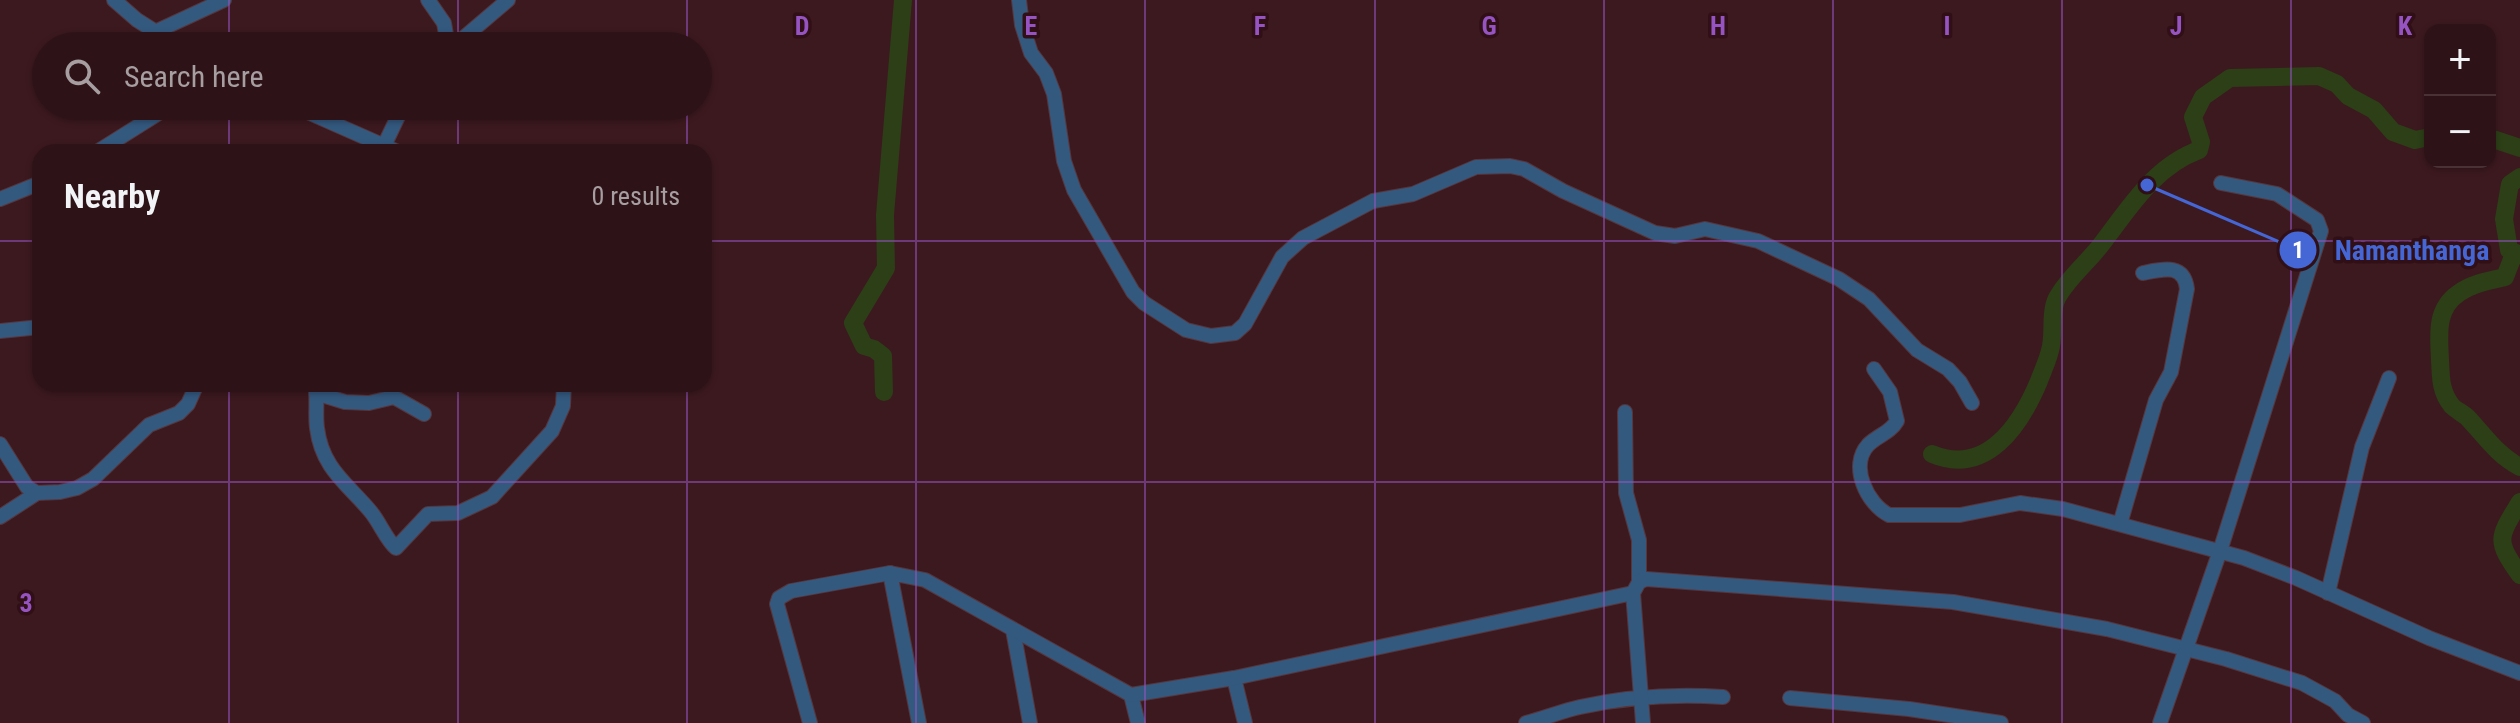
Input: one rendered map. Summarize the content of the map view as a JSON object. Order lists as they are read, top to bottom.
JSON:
{
  "places": ["Namanthanga"],
  "page": {
    "map_buttons": ["+", "−"],
    "search": "Search here",
    "heading": ["Nearby", "0 results"]
  },
  "grid": {
    "columns": [
      "D",
      "E",
      "F",
      "G",
      "H",
      "I",
      "J",
      "K"
    ],
    "rows": ["3"]
  }
}
